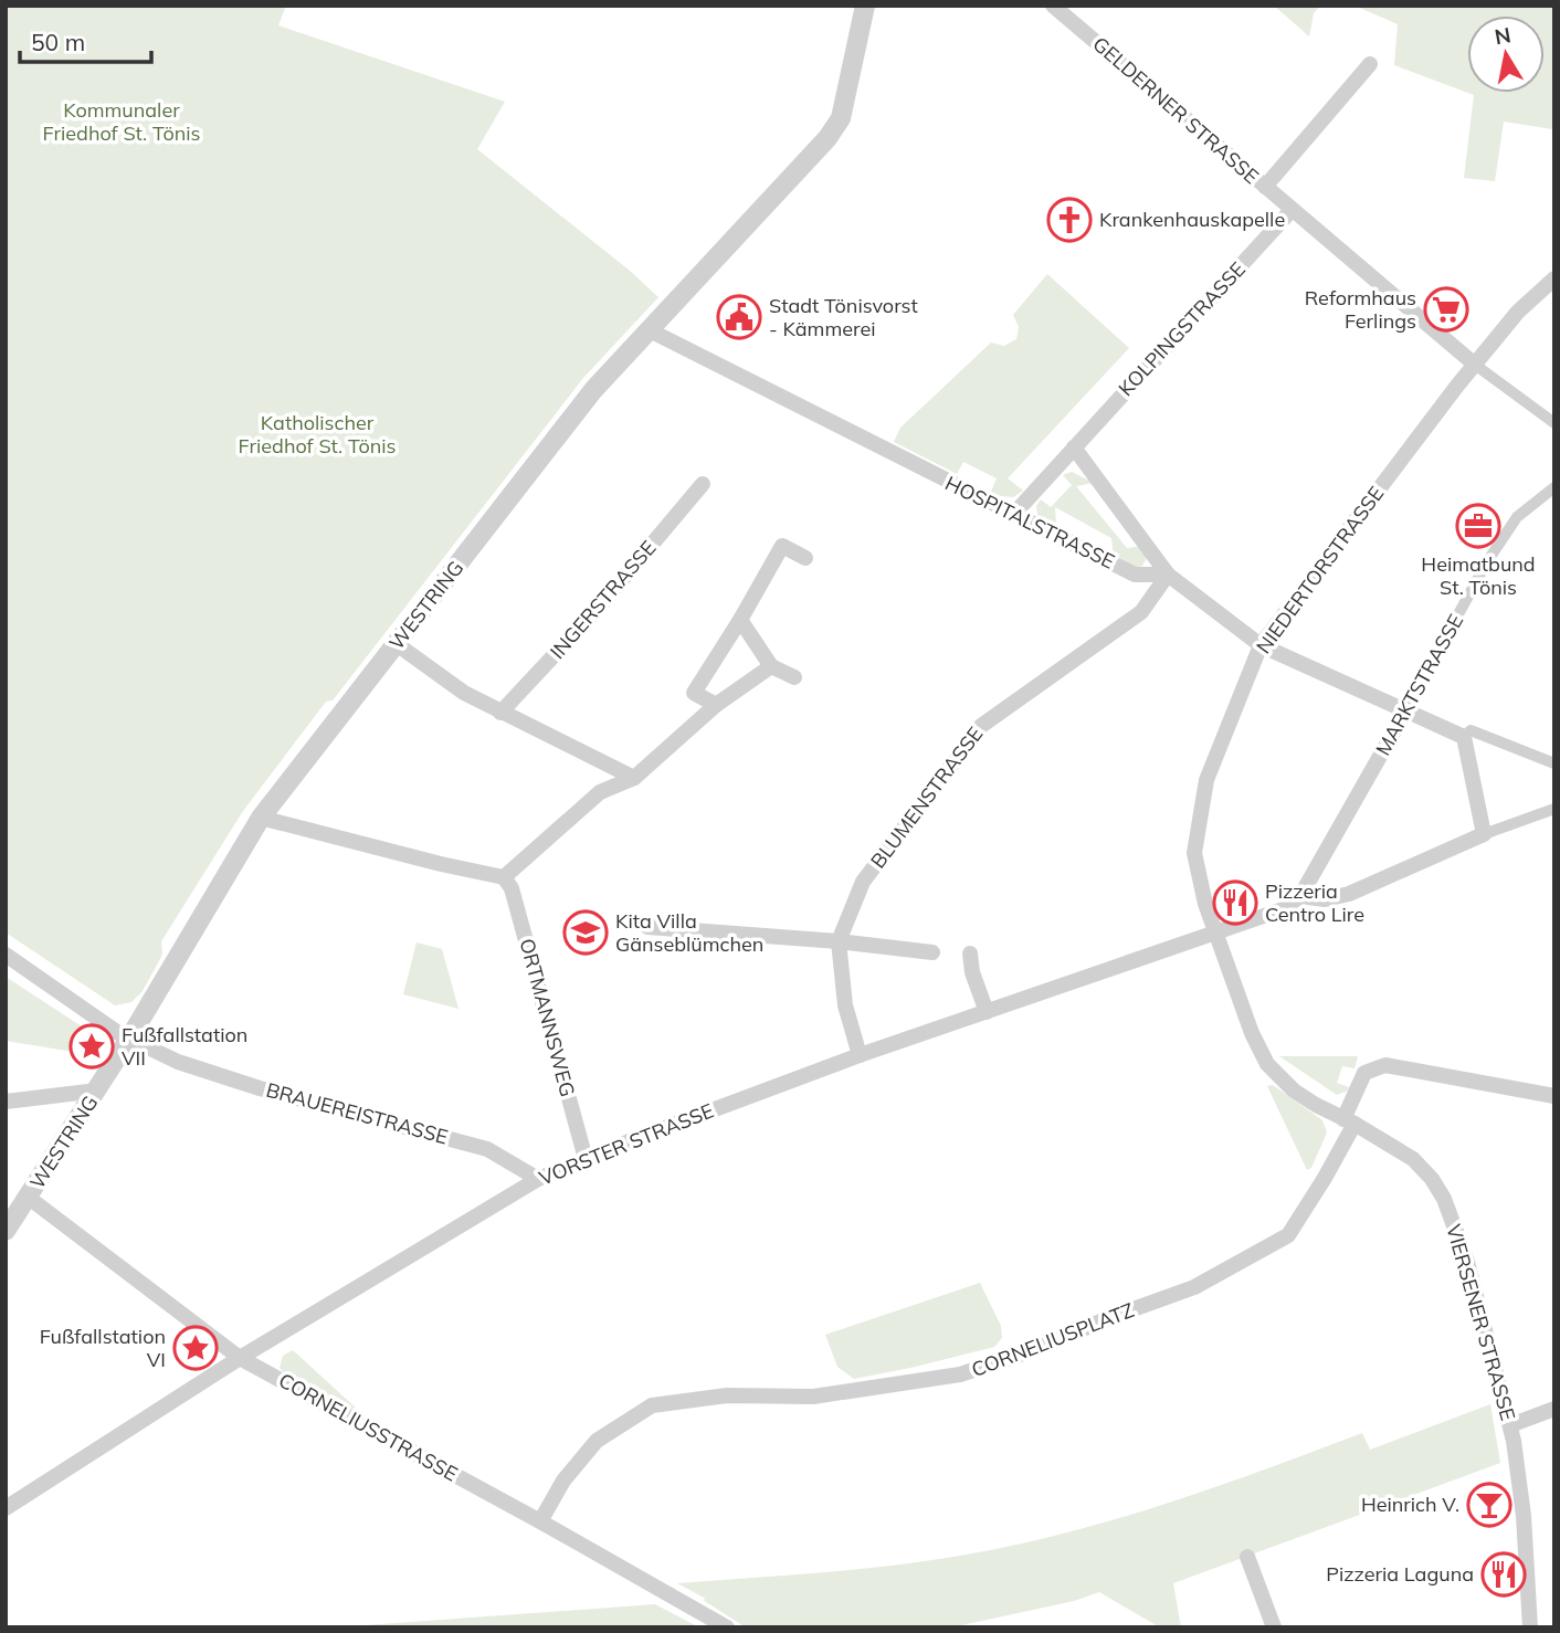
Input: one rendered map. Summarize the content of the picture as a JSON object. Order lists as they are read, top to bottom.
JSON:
{
  "streets": {
    "street": [
      "GELDERNER STRASSE",
      "KOLPINGSTRASSE",
      "HOSPITALSTRASSE",
      "NIEDERTORSTRASSE",
      "INGERSTRASSE",
      "WESTRING",
      "MARKTSTRASSE",
      "BLUMENSTRASSE",
      "ORTMANNSWEG",
      "BRAUEREISTRASSE",
      "VORSTER STRASSE",
      "VIERSENER STRASSE",
      "CORNELIUSPLATZ",
      "CORNELIUSSTRASSE"
    ]
  },
  "crossings": [
    ["GELDERNER STRASSE", "KOLPINGSTRASSE"],
    ["GELDERNER STRASSE", "NIEDERTORSTRASSE"],
    ["KOLPINGSTRASSE", "HOSPITALSTRASSE"],
    ["HOSPITALSTRASSE", "WESTRING"],
    ["HOSPITALSTRASSE", "BLUMENSTRASSE"],
    ["NIEDERTORSTRASSE", "VORSTER STRASSE"],
    ["NIEDERTORSTRASSE", "VIERSENER STRASSE"],
    ["WESTRING", "BRAUEREISTRASSE"],
    ["WESTRING", "CORNELIUSSTRASSE"],
    ["MARKTSTRASSE", "VORSTER STRASSE"],
    ["BLUMENSTRASSE", "VORSTER STRASSE"],
    ["ORTMANNSWEG", "VORSTER STRASSE"],
    ["BRAUEREISTRASSE", "VORSTER STRASSE"],
    ["VORSTER STRASSE", "VIERSENER STRASSE"],
    ["VORSTER STRASSE", "CORNELIUSSTRASSE"],
    ["VIERSENER STRASSE", "CORNELIUSPLATZ"],
    ["CORNELIUSPLATZ", "CORNELIUSSTRASSE"]
  ],
  "parks": ["Kommunaler Friedhof St. Tönis", "Katholischer Friedhof St. Tönis"],
  "places": {
    "church": ["Krankenhauskapelle"],
    "supermarket": ["Reformhaus Ferlings"],
    "public building": ["Stadt Tönisvorst - Kämmerei"],
    "office": ["Heimatbund St. Tönis"],
    "restaurant": ["Pizzeria Centro Lire", "Pizzeria Laguna"],
    "school or university": ["Kita Villa Gänseblümchen"],
    "place": ["Fußfallstation VII", "Fußfallstation VI"],
    "bar": ["Heinrich V."]
  },
  "scale_bar": "50 m",
  "north": "top"
}
